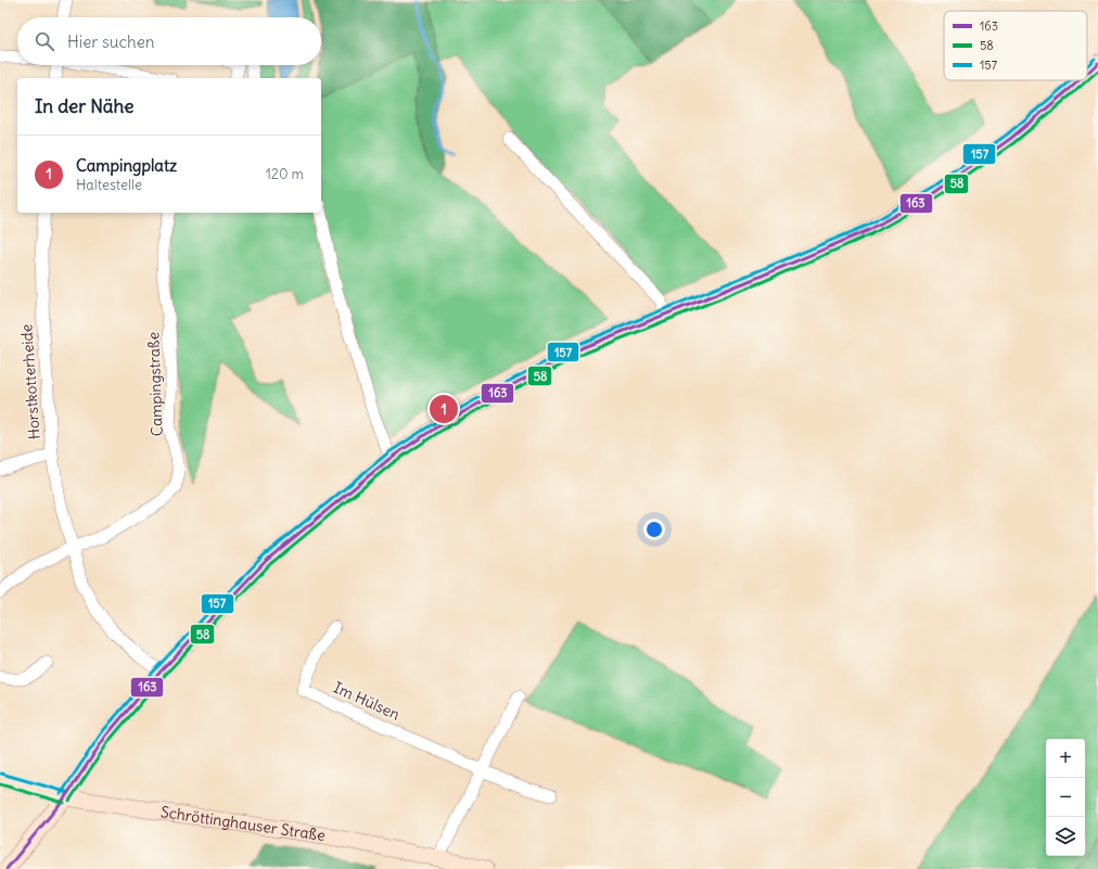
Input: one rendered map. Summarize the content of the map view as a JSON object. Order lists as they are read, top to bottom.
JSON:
{
  "streets": {
    "street": [
      "Horstkotterheide",
      "Campingstraße",
      "Im Hülsen",
      "Schröttinghauser Straße"
    ]
  },
  "crossings": [
    ["Horstkotterheide", "Campingstraße"]
  ],
  "lines": ["transit line 157", "transit line 163", "transit line 58"],
  "legend": ["163", "58", "157"],
  "page": {
    "search": "Hier suchen",
    "heading": "In der Nähe",
    "list": [
      {
        "mark": "1",
        "name": "Campingplatz",
        "note": "Haltestelle",
        "value": "120 m"
      }
    ],
    "pins": "1",
    "map_buttons": ["+", "−"]
  }
}
